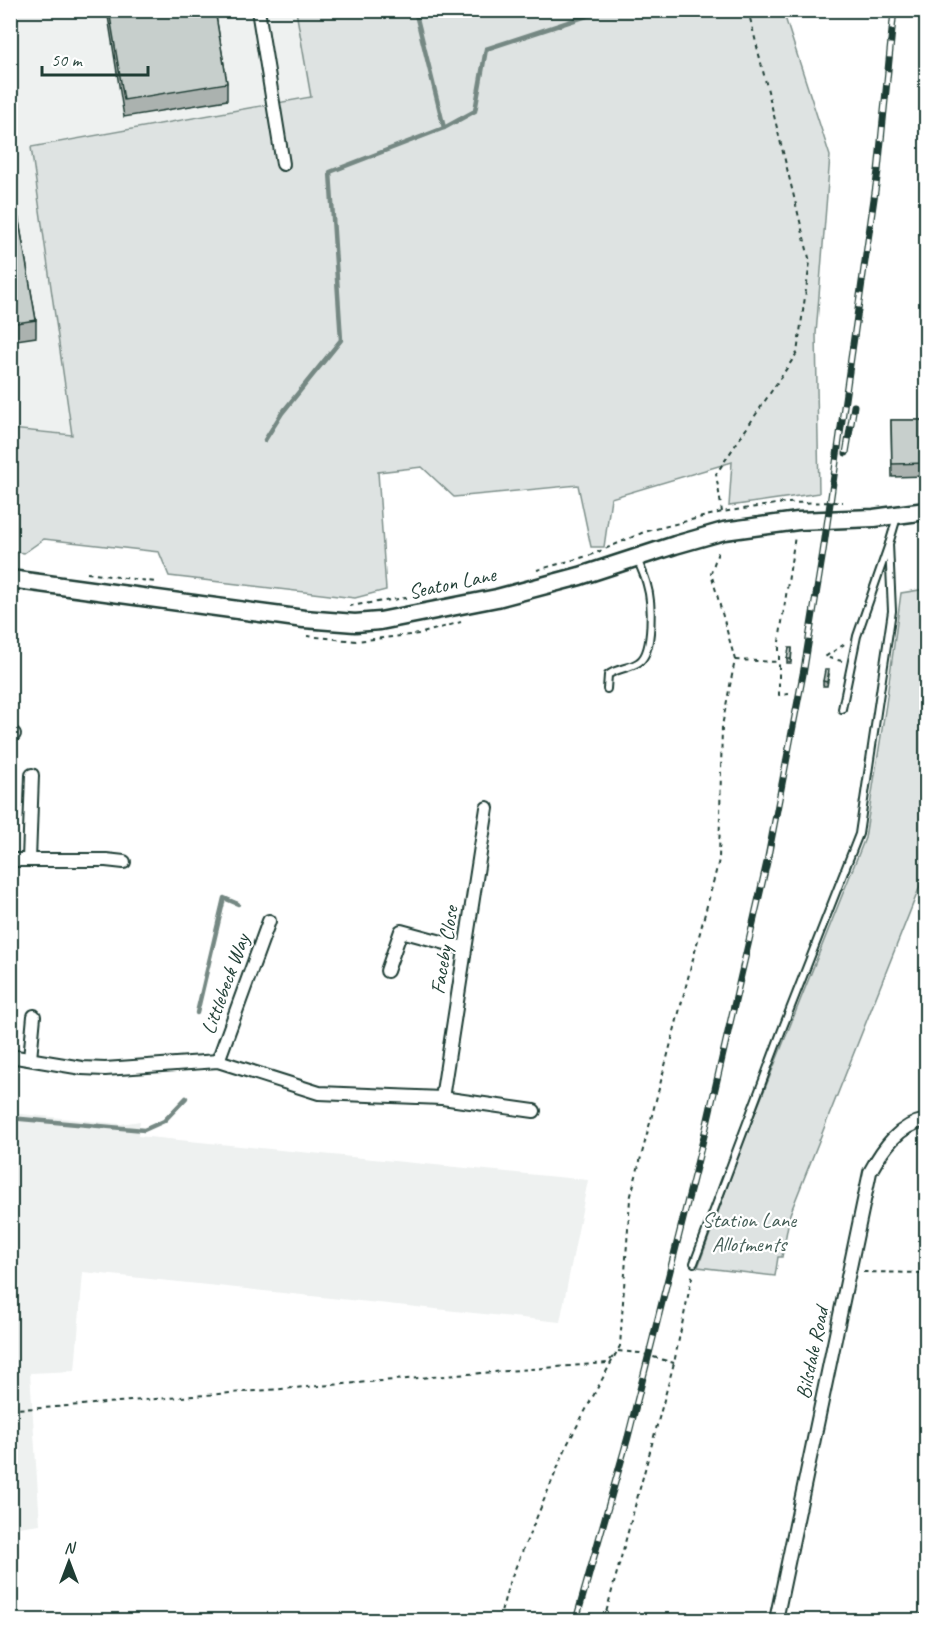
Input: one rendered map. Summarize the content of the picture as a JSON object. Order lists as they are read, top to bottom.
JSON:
{
  "streets": {
    "main road": ["Seaton Lane"],
    "street": ["Faceby Close", "Littlebeck Way", "Bilsdale Road"]
  },
  "parks": ["Station Lane Allotments"],
  "scale_bar": "50 m",
  "north": "top"
}
